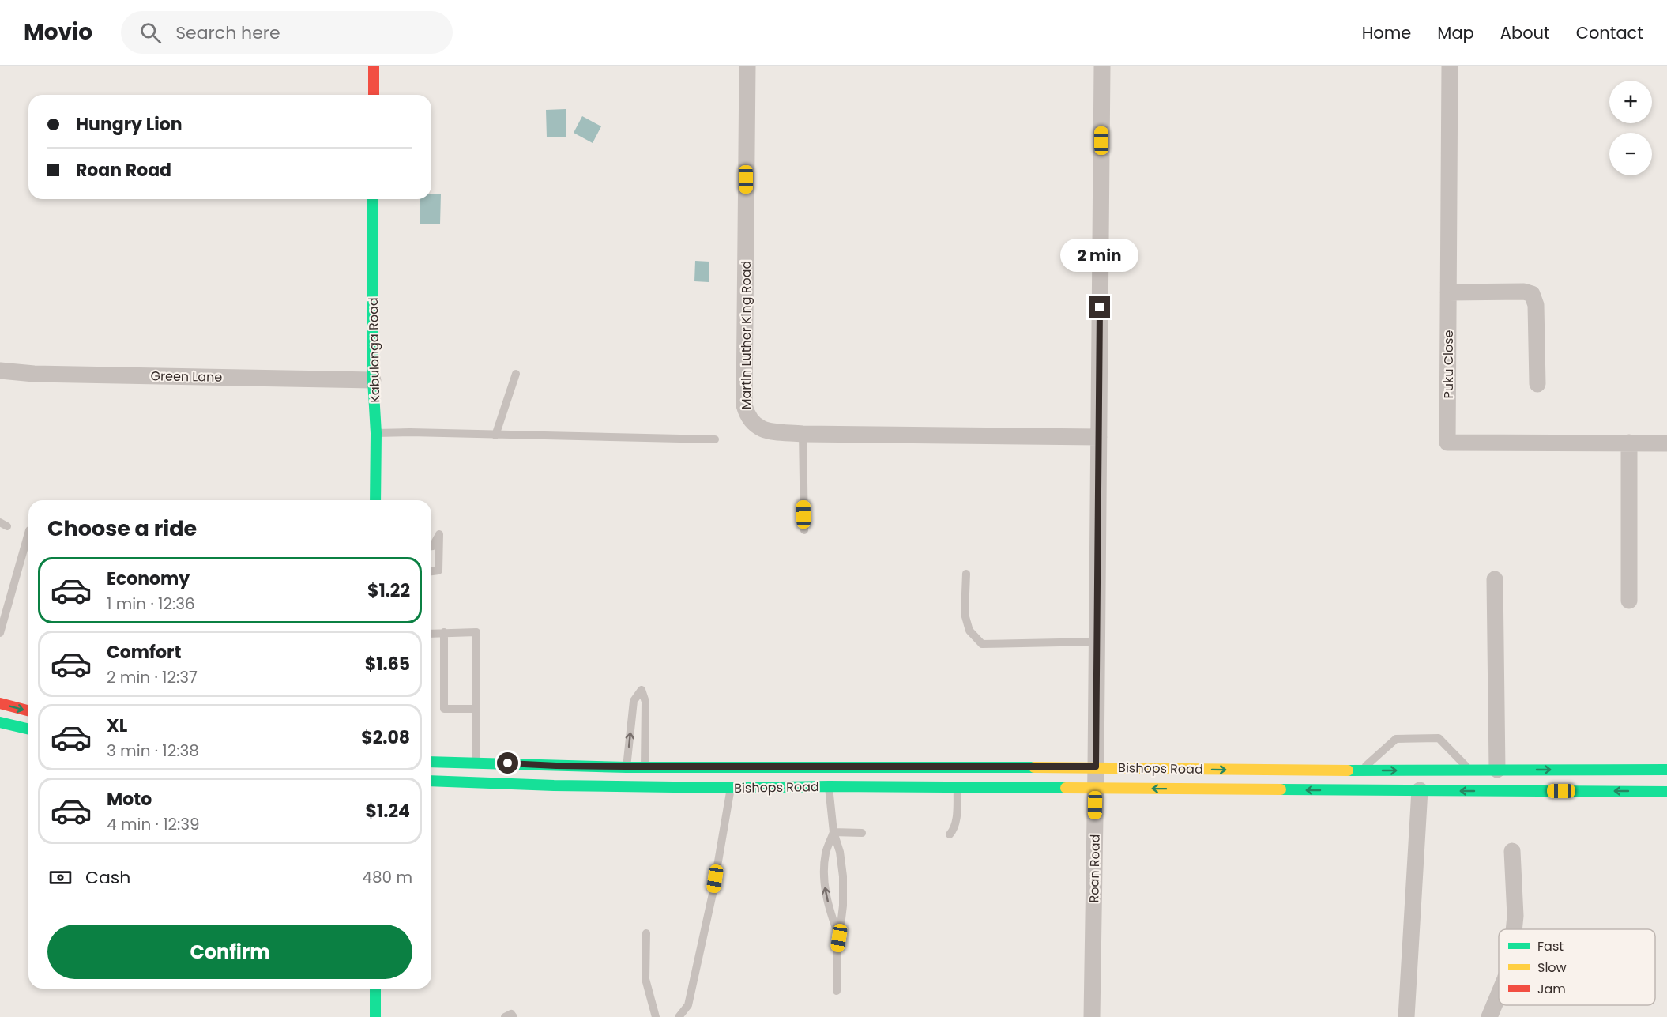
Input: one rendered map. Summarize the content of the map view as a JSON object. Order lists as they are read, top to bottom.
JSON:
{
  "streets": {
    "main road": ["Kabulonga Road", "Bishops Road"],
    "street": [
      "Martin Luther King Road",
      "Puku Close",
      "Green Lane",
      "Roan Road"
    ]
  },
  "crossings": [
    ["Martin Luther King Road", "Roan Road"],
    ["Kabulonga Road", "Green Lane"],
    ["Bishops Road", "Roan Road"]
  ],
  "legend": ["Fast", "Slow", "Jam"],
  "page": {
    "header": "Movio",
    "search": "Search here",
    "nav": [
      "Home",
      "Map",
      "About",
      "Contact"
    ],
    "map_buttons": ["+", "−"],
    "banner": ["Hungry Lion", "Roan Road"],
    "bubble": "2 min",
    "heading": "Choose a ride",
    "list": [
      {
        "name": "Economy",
        "note": "1 min · 12:36",
        "value": "$1.22"
      },
      {
        "name": "Comfort",
        "note": "2 min · 12:37",
        "value": "$1.65"
      },
      {
        "name": "XL",
        "note": "3 min · 12:38",
        "value": "$2.08"
      },
      {
        "name": "Moto",
        "note": "4 min · 12:39",
        "value": "$1.24"
      }
    ],
    "pay": ["Cash", "480 m"],
    "buttons": "Confirm"
  }
}
